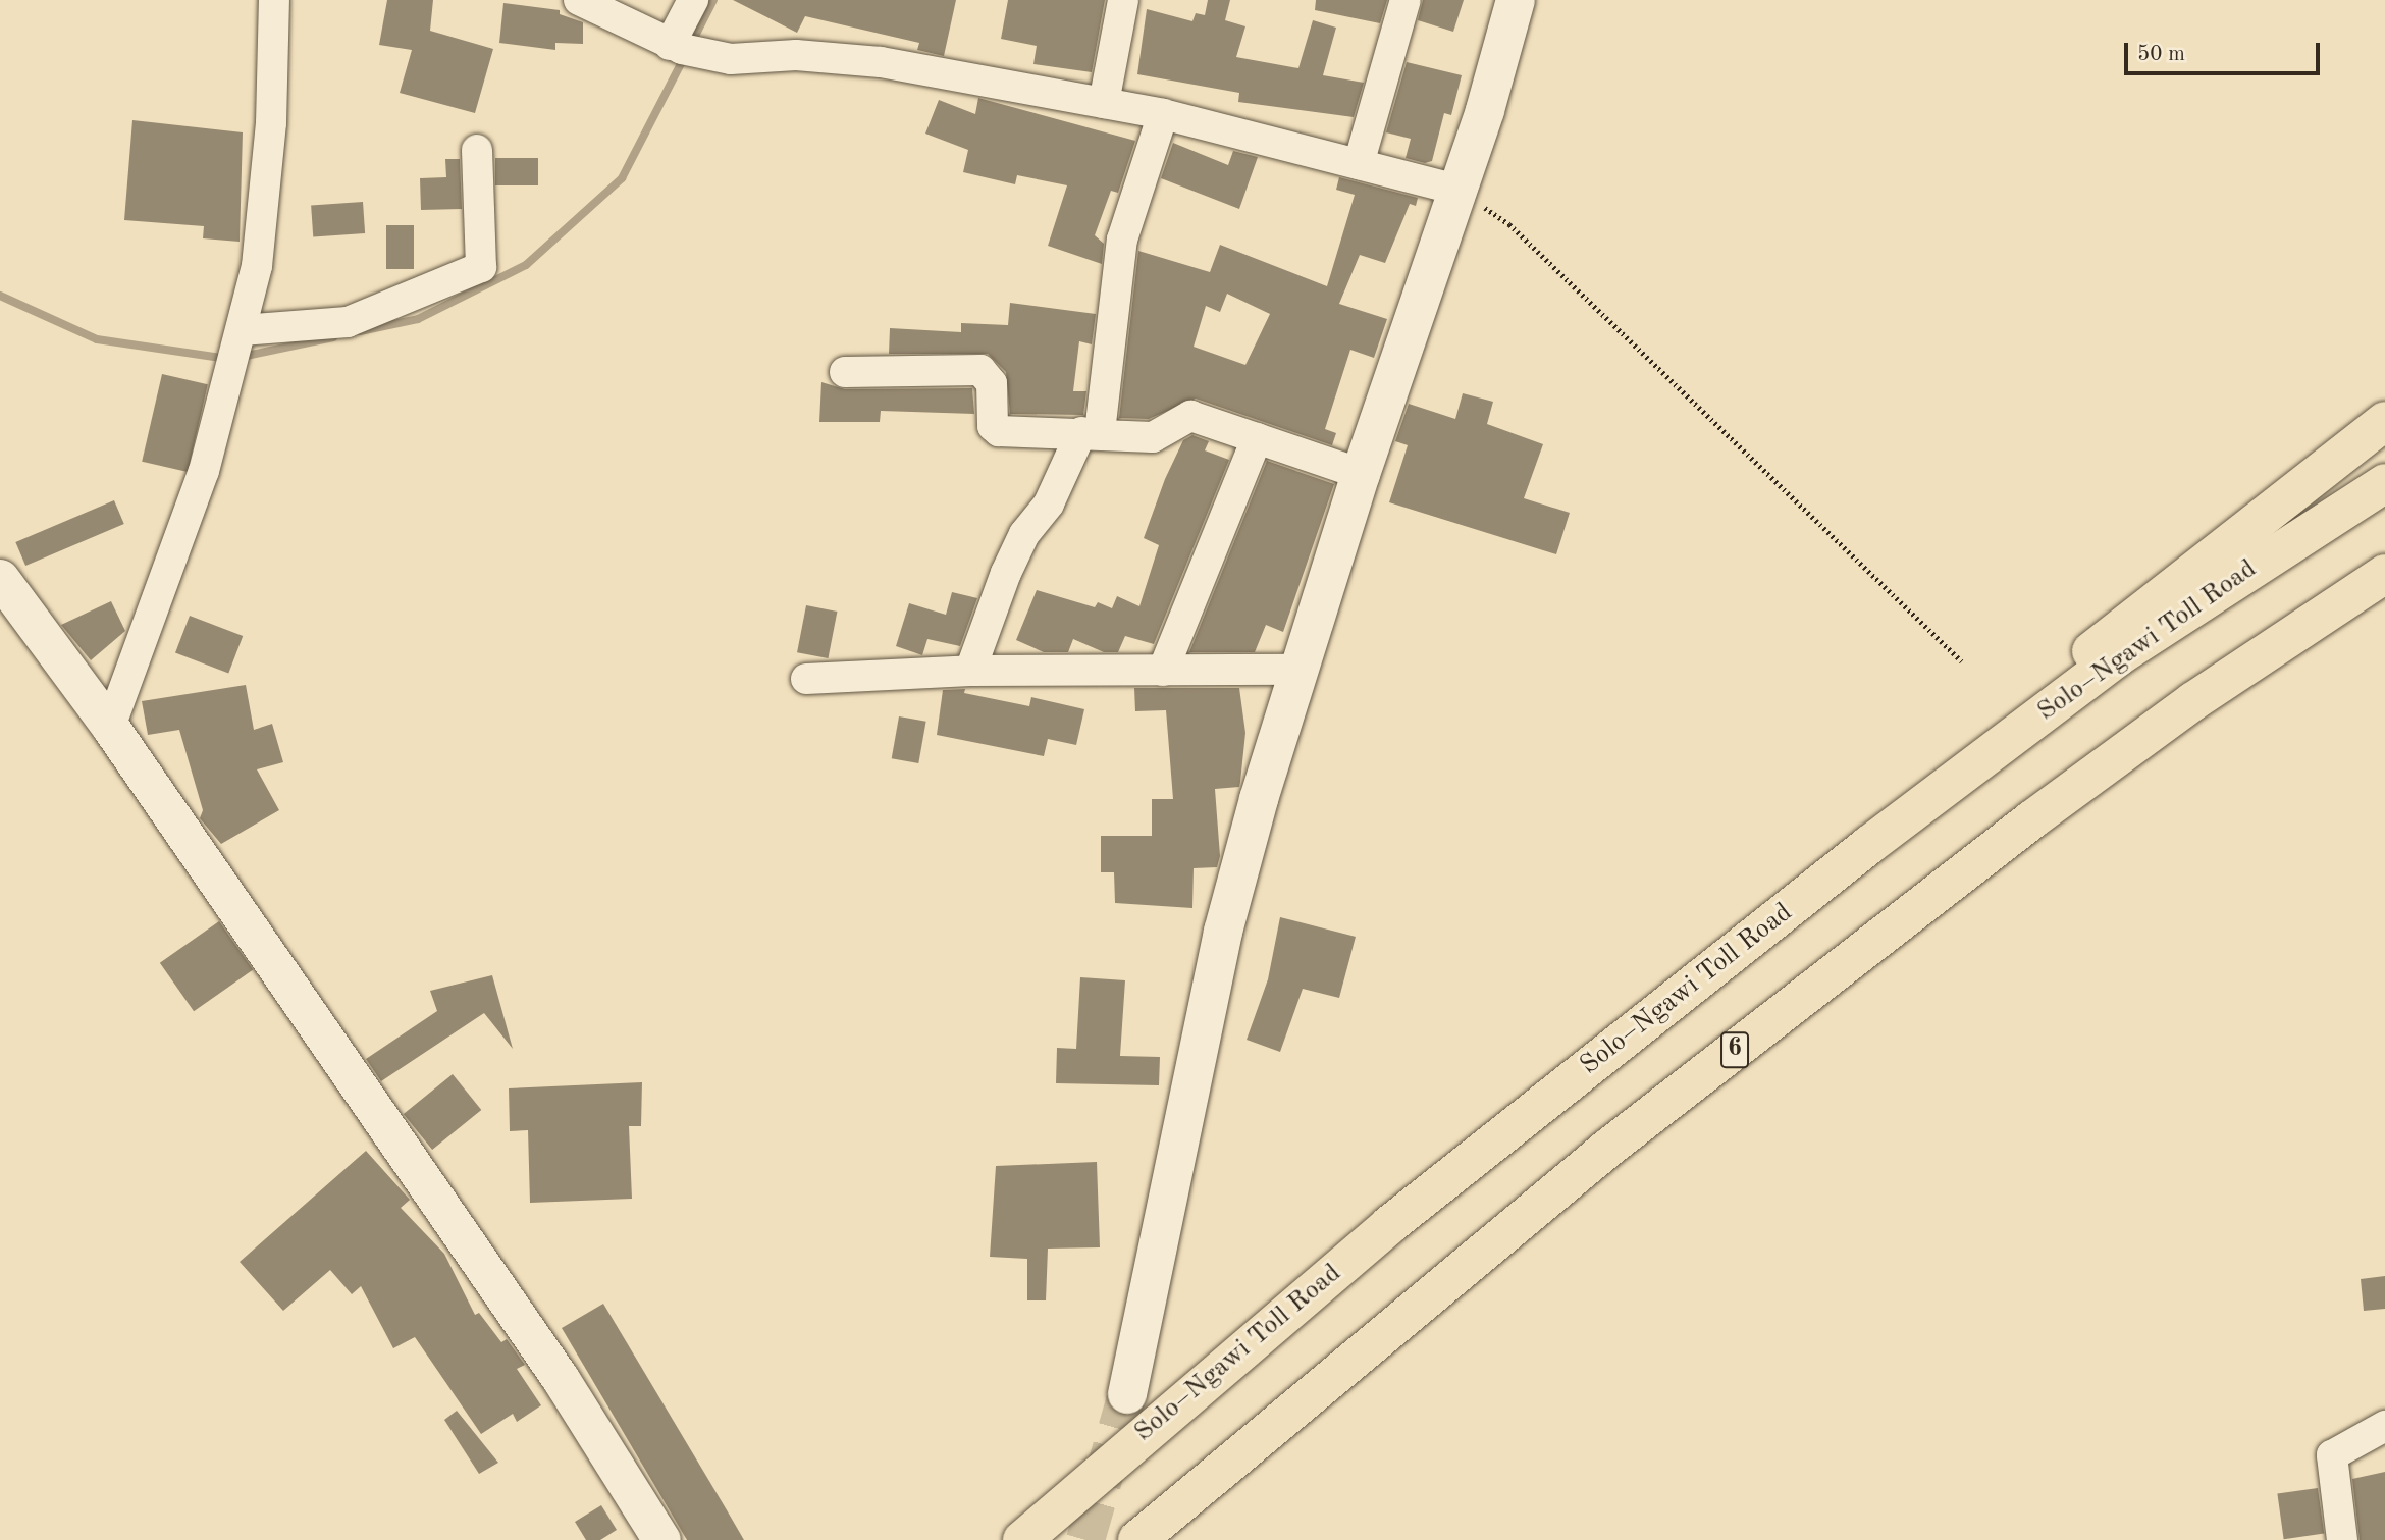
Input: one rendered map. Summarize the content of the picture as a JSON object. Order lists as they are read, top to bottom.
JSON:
{
  "streets": {
    "highway": ["Solo–Ngawi Toll Road", "6"]
  },
  "scale_bar": "50 m"
}
